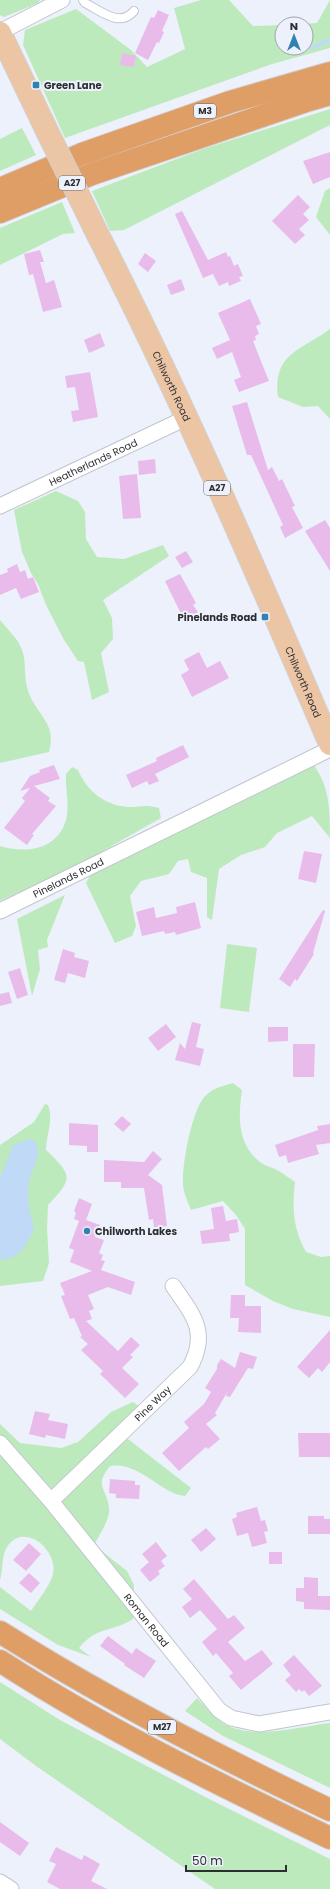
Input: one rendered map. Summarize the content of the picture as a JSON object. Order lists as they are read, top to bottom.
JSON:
{
  "streets": {
    "highway": ["M3", "M27"],
    "main road": ["A27", "Chilworth Road"],
    "street": [
      "Heatherlands Road",
      "Pinelands Road",
      "Pine Way",
      "Roman Road"
    ]
  },
  "crossings": [
    ["Chilworth Road", "Heatherlands Road"],
    ["Pine Way", "Roman Road"]
  ],
  "places": {
    "transit": ["Green Lane", "Pinelands Road"],
    "other": ["Chilworth Lakes"]
  },
  "scale_bar": "50 m",
  "north": "top"
}
